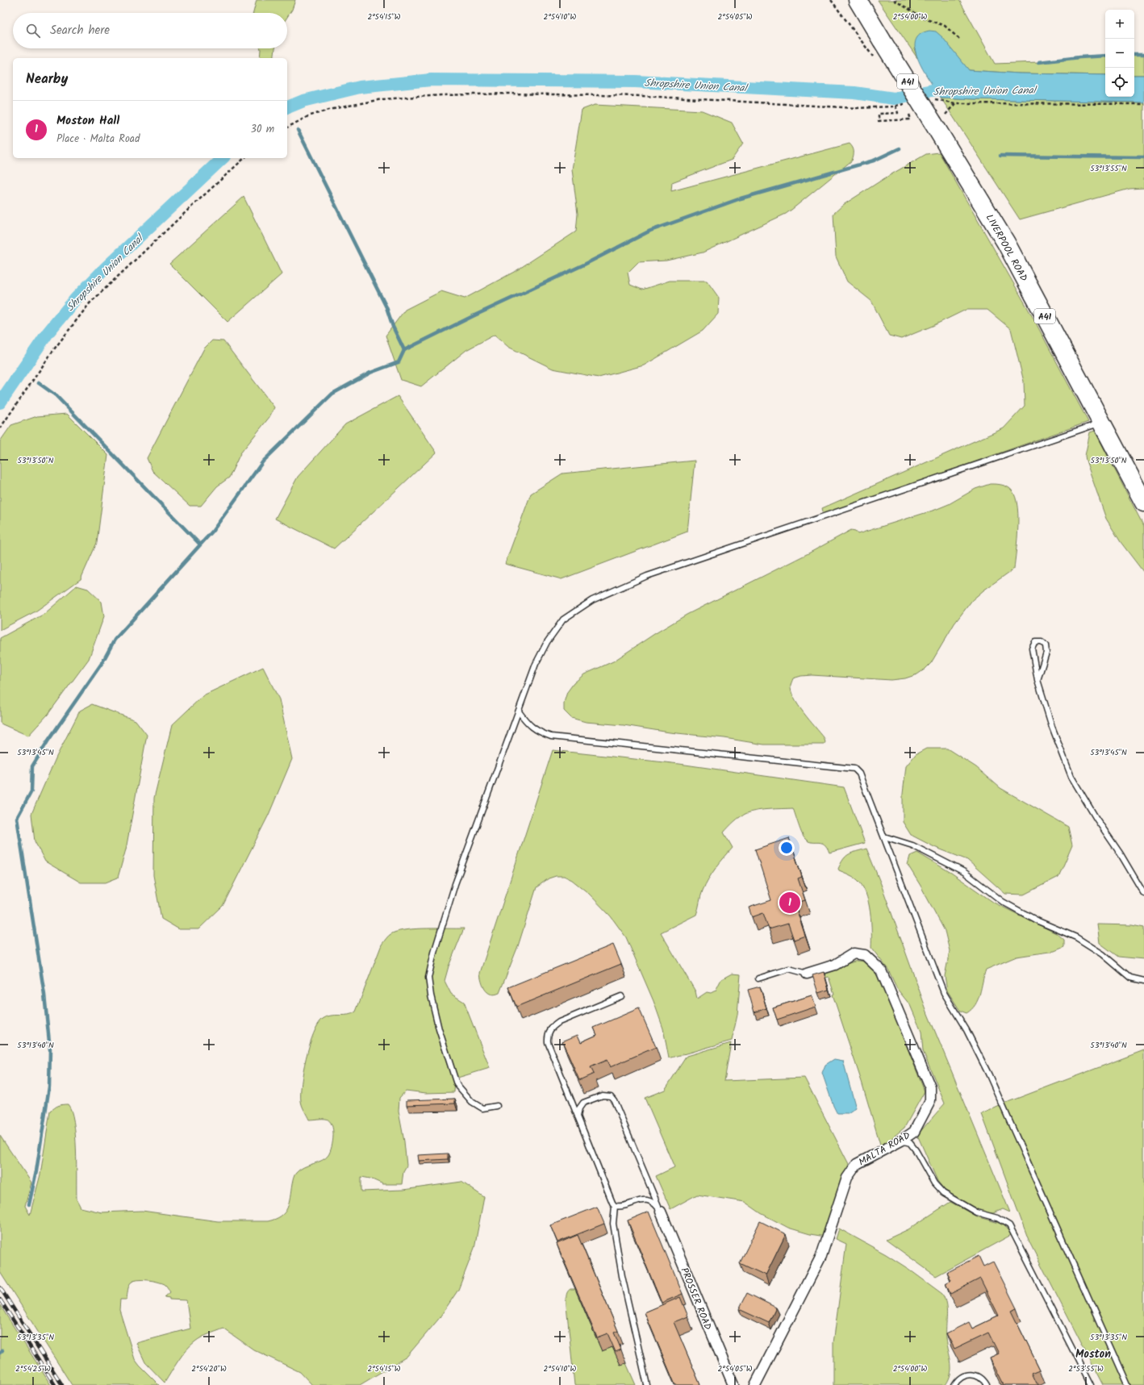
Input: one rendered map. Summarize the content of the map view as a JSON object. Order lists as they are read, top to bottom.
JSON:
{
  "streets": {
    "highway": ["A41", "LIVERPOOL ROAD"],
    "street": ["MALTA ROAD", "PROSSER ROAD"]
  },
  "districts": ["Moston"],
  "water": ["Shropshire Union Canal"],
  "page": {
    "map_buttons": ["+", "−"],
    "search": "Search here",
    "heading": "Nearby",
    "list": [
      {
        "mark": "1",
        "name": "Moston Hall",
        "note": "Place · Malta Road",
        "value": "30 m"
      }
    ],
    "pins": "1"
  },
  "coordinates": [
    "2°54'15\"W",
    "2°54'10\"W",
    "2°54'05\"W",
    "2°54'00\"W",
    "53°13'55\"N",
    "53°13'50\"N",
    "53°13'45\"N",
    "53°13'40\"N",
    "53°13'35\"N",
    "2°54'25\"W",
    "2°54'20\"W",
    "2°53'55\"W"
  ]
}
